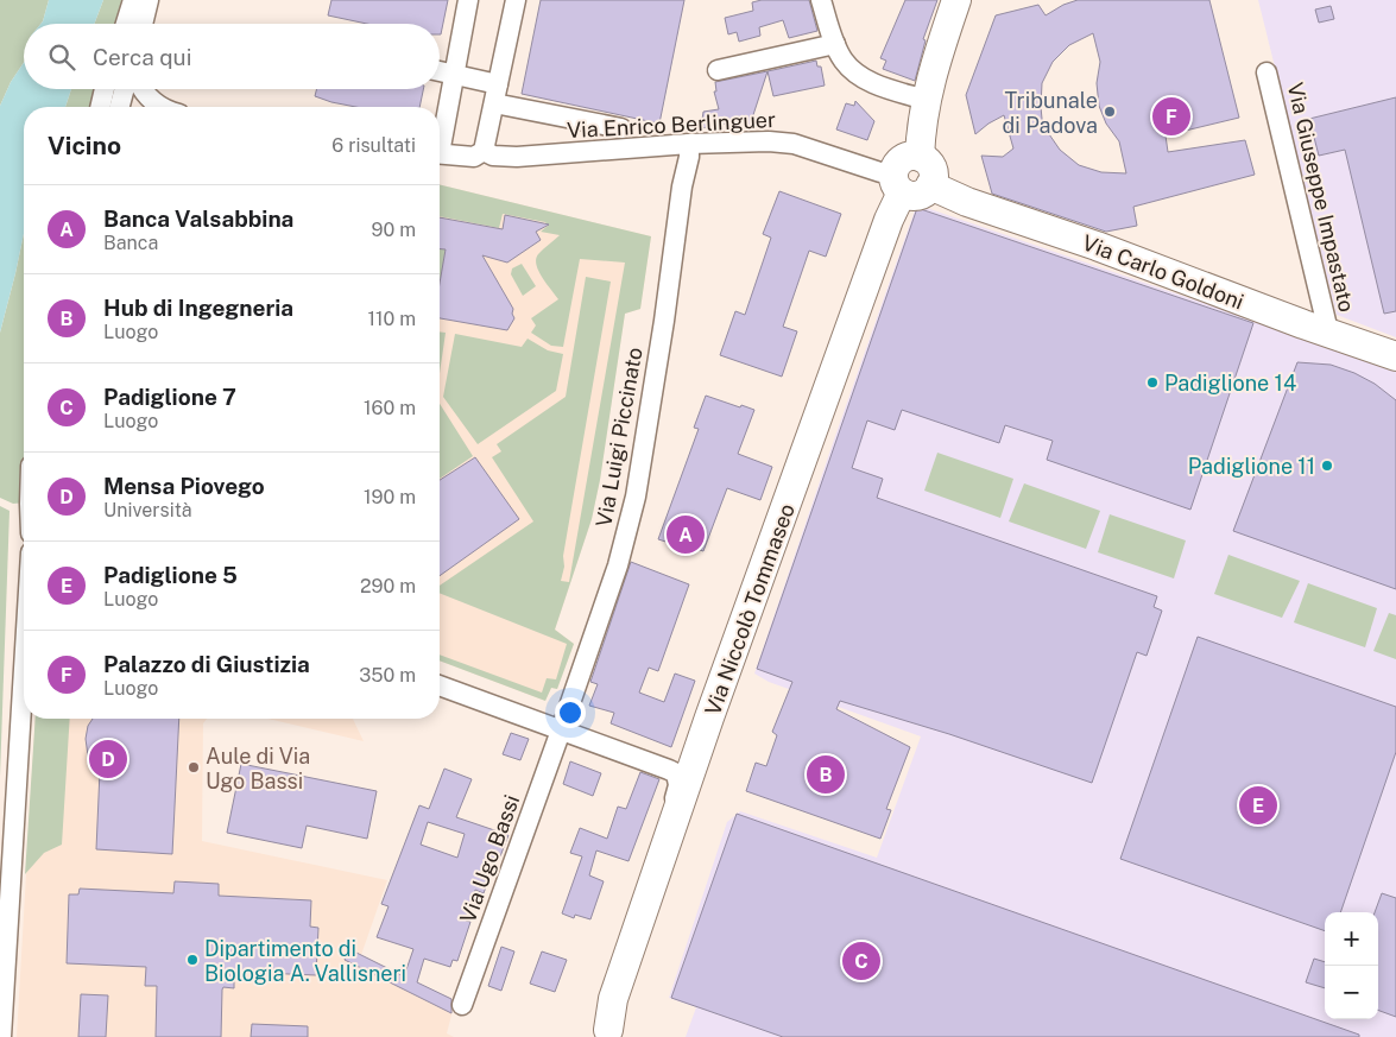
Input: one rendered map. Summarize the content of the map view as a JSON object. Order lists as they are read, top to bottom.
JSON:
{
  "streets": {
    "street": [
      "Via Enrico Berlinguer",
      "Via Giuseppe Impastato",
      "Via Carlo Goldoni",
      "Via Luigi Piccinato",
      "Via Niccolò Tommaseo",
      "Via Ugo Bassi"
    ]
  },
  "crossings": [
    ["Via Enrico Berlinguer", "Via Carlo Goldoni"],
    ["Via Enrico Berlinguer", "Via Luigi Piccinato"],
    ["Via Enrico Berlinguer", "Via Niccolò Tommaseo"],
    ["Via Giuseppe Impastato", "Via Carlo Goldoni"],
    ["Via Carlo Goldoni", "Via Niccolò Tommaseo"],
    ["Via Luigi Piccinato", "Via Ugo Bassi"]
  ],
  "places": [
    "Tribunale di Padova",
    "Padiglione 14",
    "Padiglione 11",
    "Aule di Via Ugo Bassi",
    "Dipartimento di Biologia A. Vallisneri"
  ],
  "page": {
    "search": "Cerca qui",
    "pins": [
      "F",
      "A",
      "D",
      "B",
      "E",
      "C"
    ],
    "heading": ["Vicino", "6 risultati"],
    "list": [
      {
        "mark": "A",
        "name": "Banca Valsabbina",
        "note": "Banca",
        "value": "90 m"
      },
      {
        "mark": "B",
        "name": "Hub di Ingegneria",
        "note": "Luogo",
        "value": "110 m"
      },
      {
        "mark": "C",
        "name": "Padiglione 7",
        "note": "Luogo",
        "value": "160 m"
      },
      {
        "mark": "D",
        "name": "Mensa Piovego",
        "note": "Università",
        "value": "190 m"
      },
      {
        "mark": "E",
        "name": "Padiglione 5",
        "note": "Luogo",
        "value": "290 m"
      },
      {
        "mark": "F",
        "name": "Palazzo di Giustizia",
        "note": "Luogo",
        "value": "350 m"
      }
    ],
    "map_buttons": ["+", "−"]
  }
}
